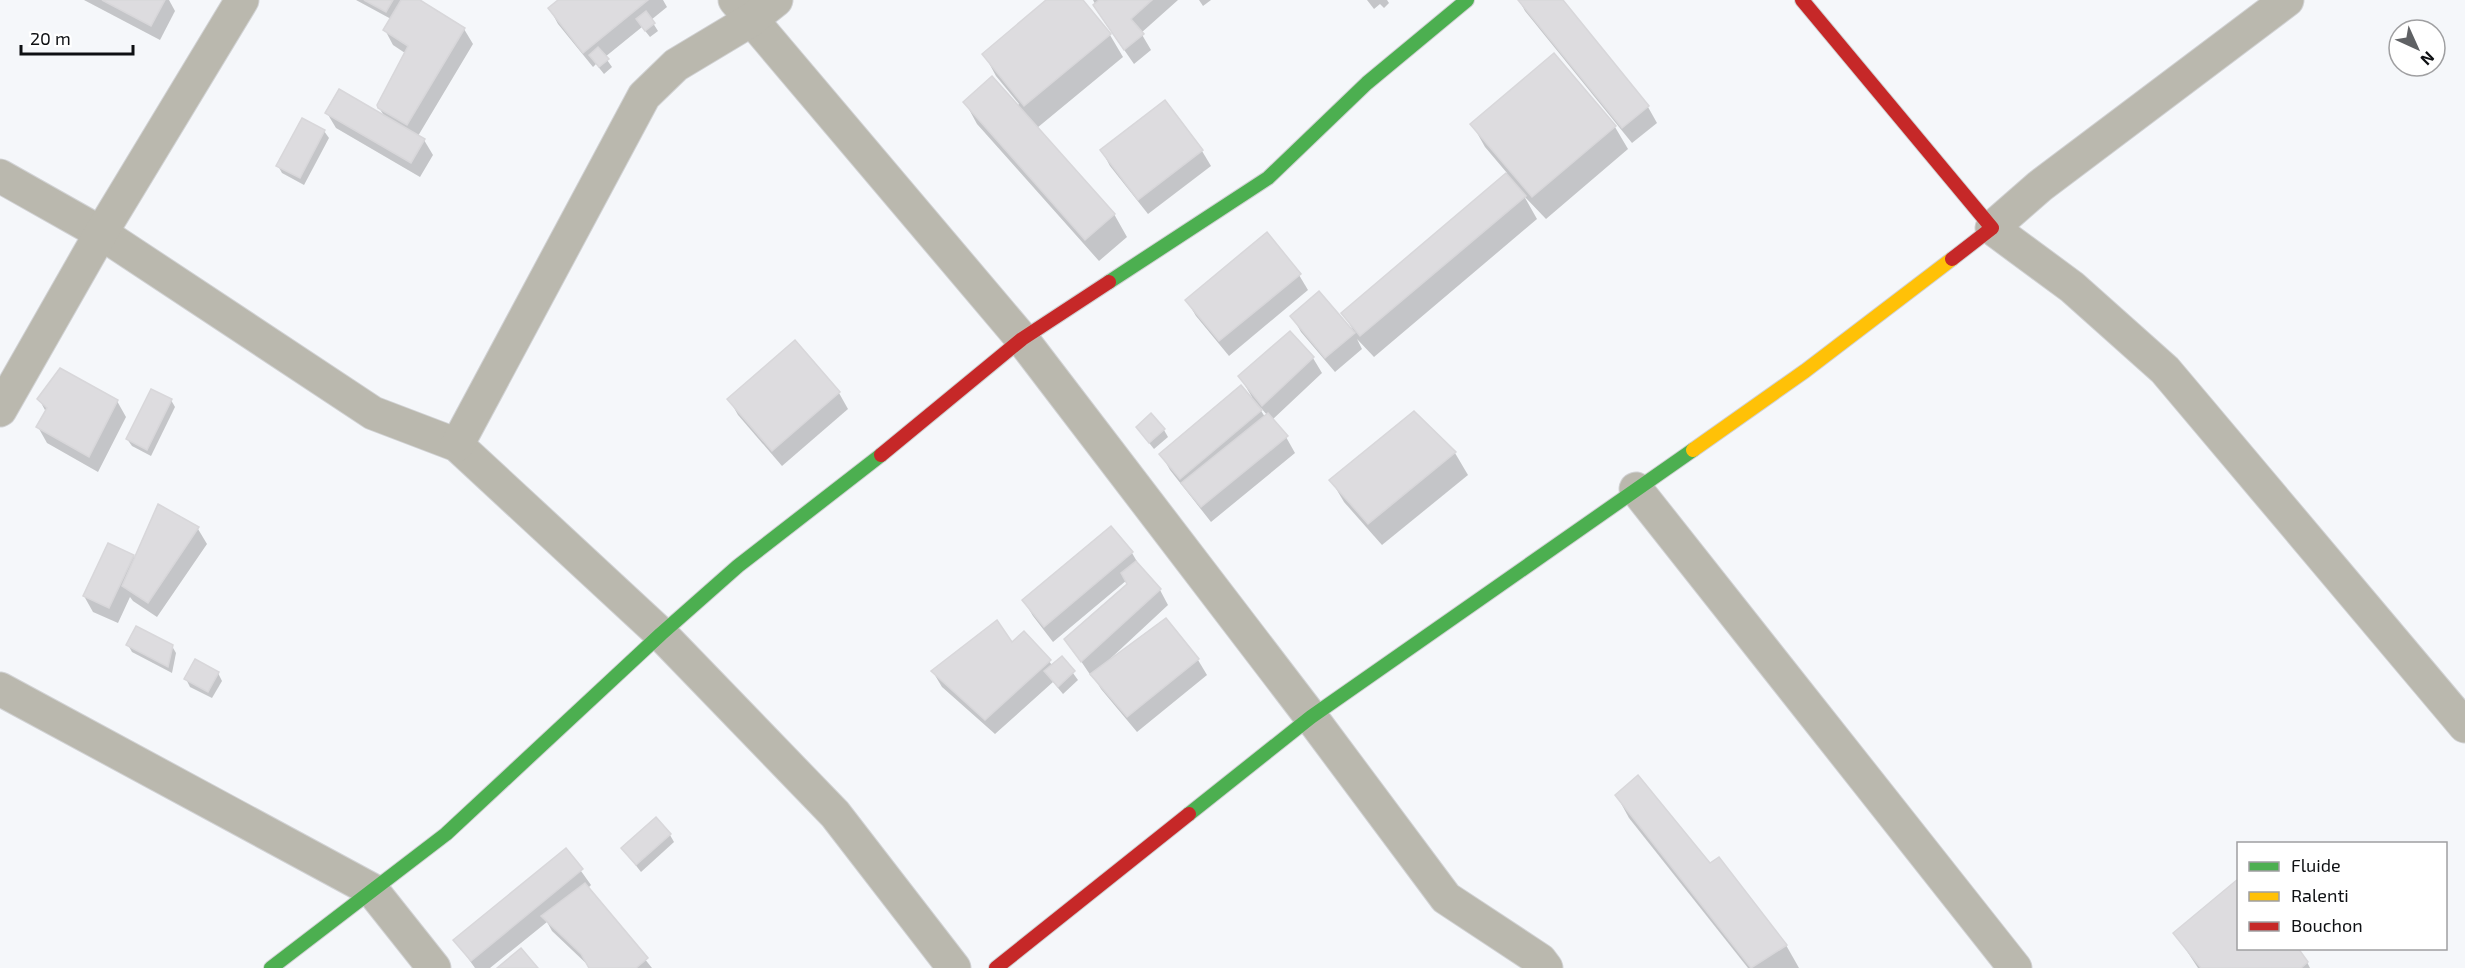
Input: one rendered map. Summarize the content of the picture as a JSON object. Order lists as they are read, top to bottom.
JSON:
{
  "legend": ["Fluide", "Ralenti", "Bouchon"],
  "scale_bar": "20 m",
  "north": "bottom right"
}
